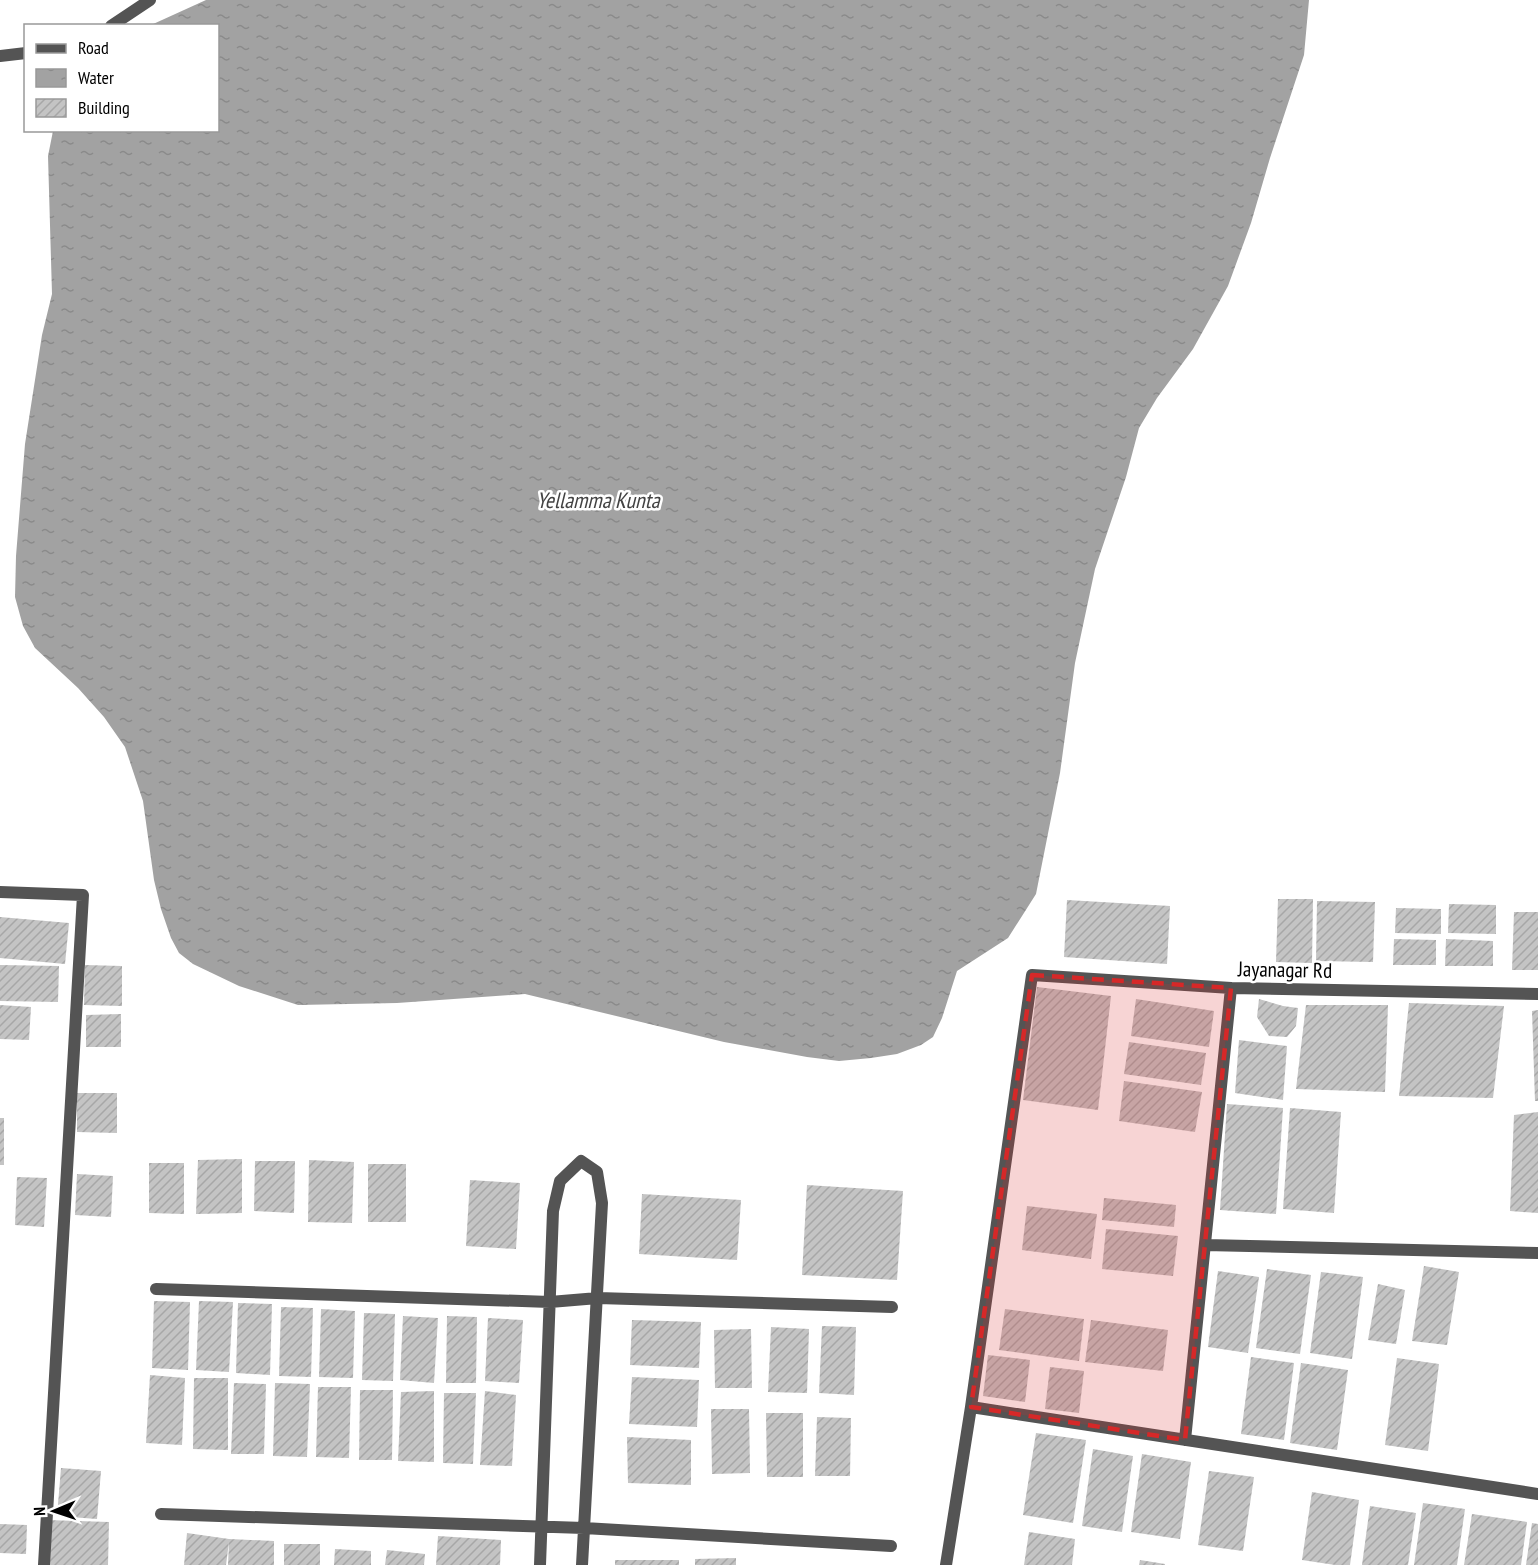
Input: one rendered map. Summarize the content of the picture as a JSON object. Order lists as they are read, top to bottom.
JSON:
{
  "streets": {
    "street": ["Jayanagar Rd"]
  },
  "water": ["Yellamma Kunta"],
  "legend": ["Road", "Water", "Building"],
  "north": "left"
}
